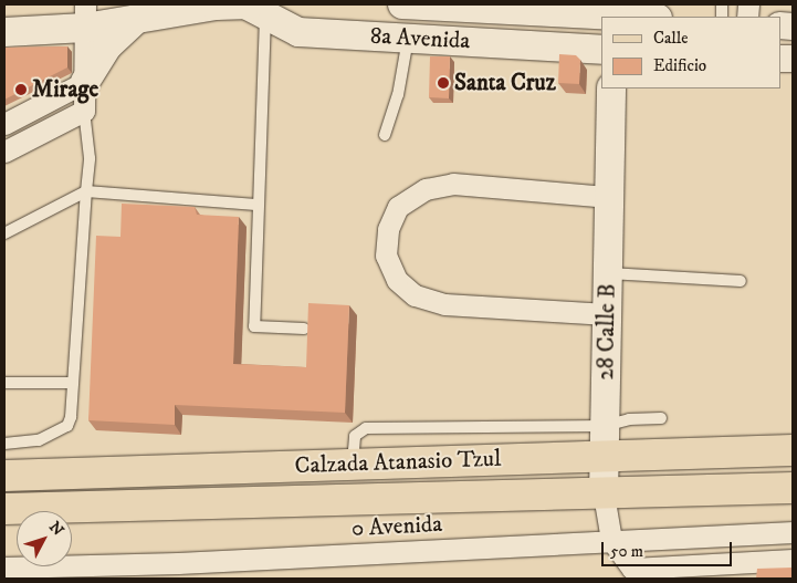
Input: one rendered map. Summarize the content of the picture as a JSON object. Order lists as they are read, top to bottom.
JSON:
{
  "streets": {
    "main road": ["8a Avenida", "28 Calle B", "Calzada Atanasio Tzul"],
    "street": ["0 Avenida"]
  },
  "crossings": [
    ["28 Calle B", "Calzada Atanasio Tzul"],
    ["28 Calle B", "0 Avenida"]
  ],
  "places": ["Santa Cruz", "Mirage"],
  "legend": ["Calle", "Edificio"],
  "scale_bar": "50 m",
  "north": "top right"
}
